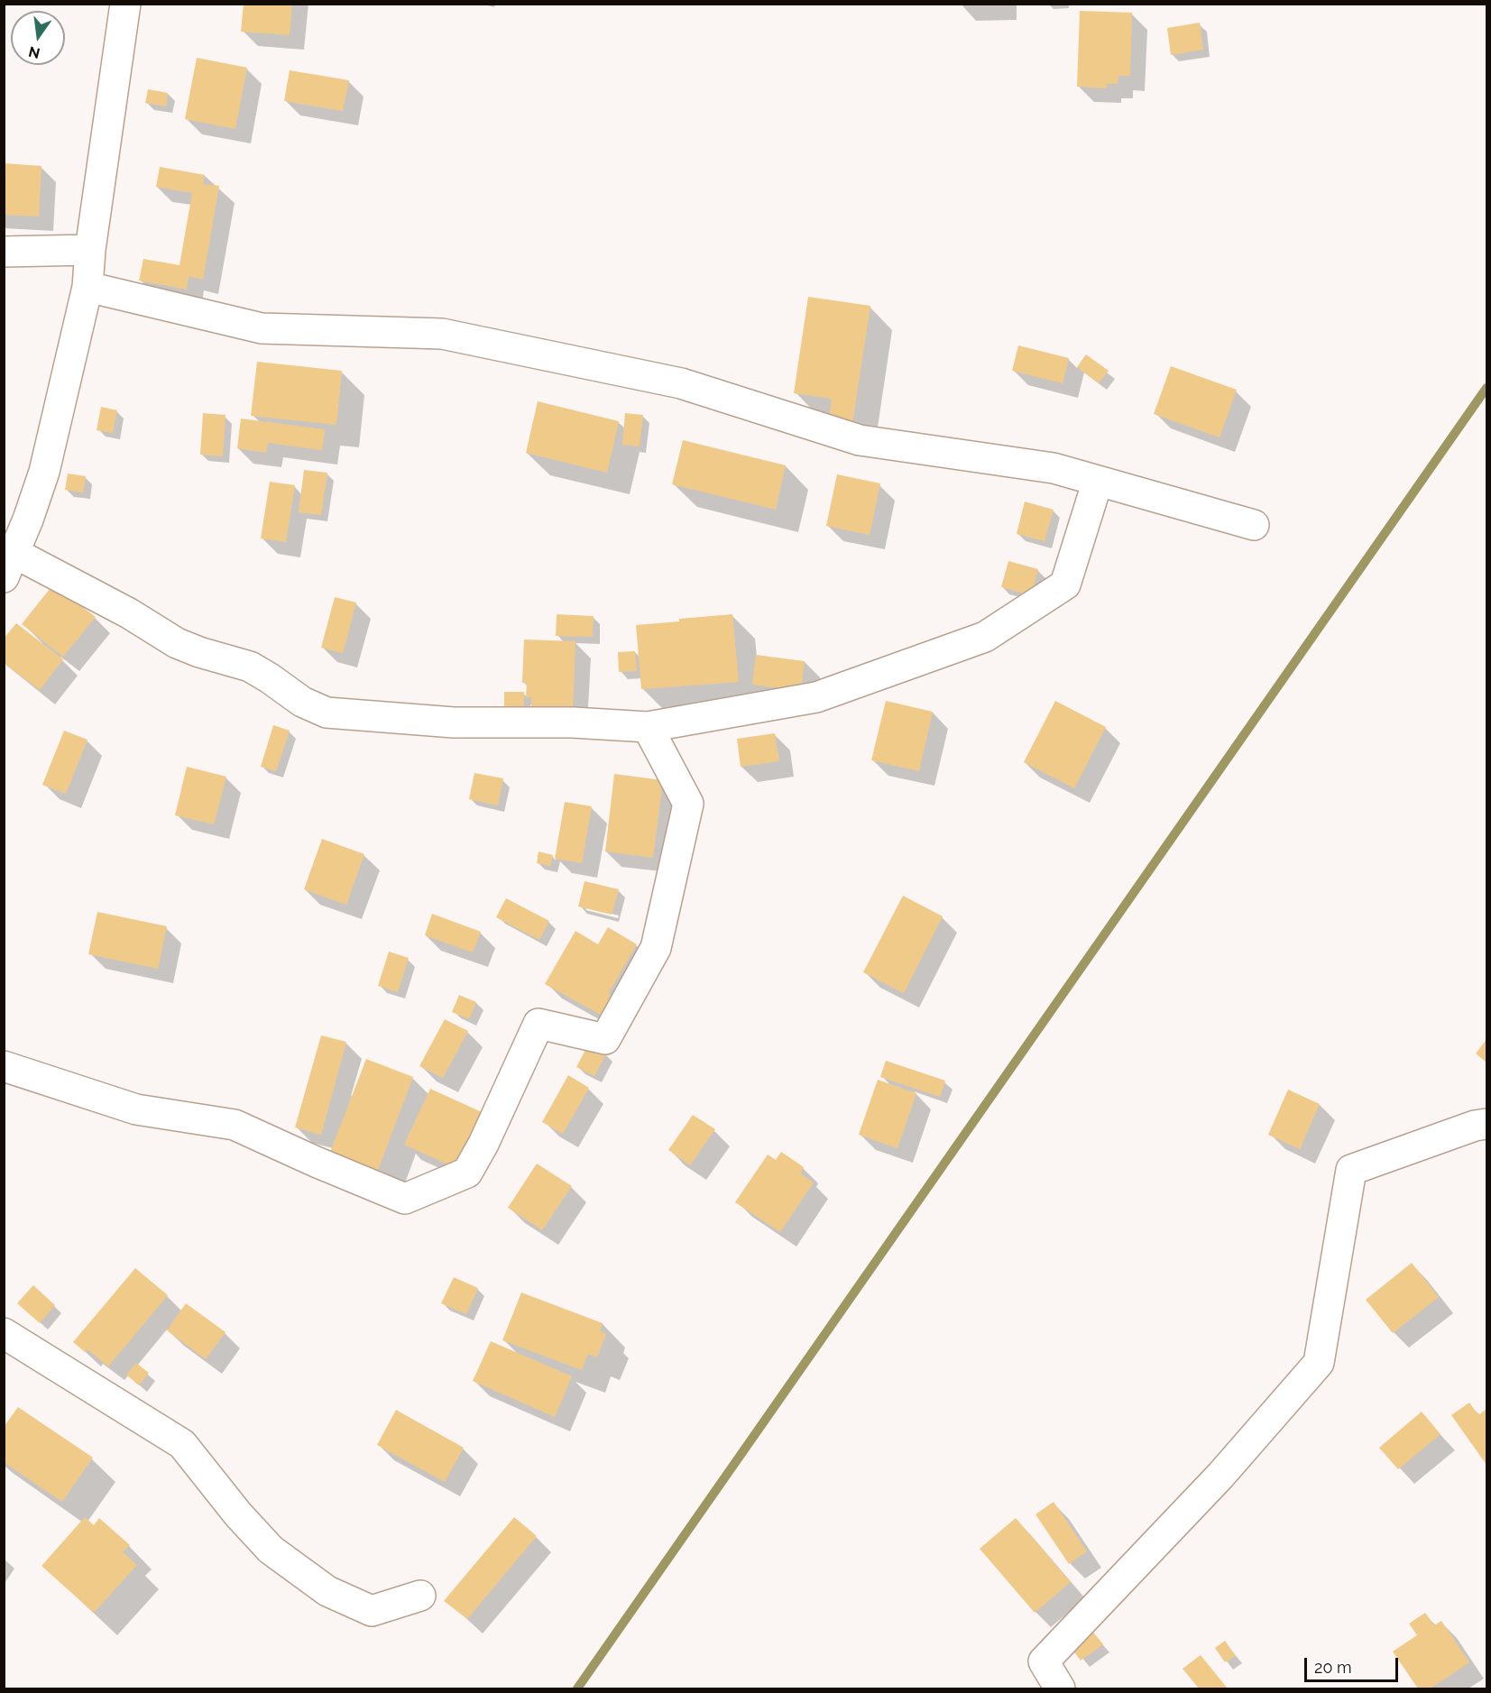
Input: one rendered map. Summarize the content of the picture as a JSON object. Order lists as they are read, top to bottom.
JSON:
{
  "scale_bar": "20 m",
  "north": "bottom"
}
